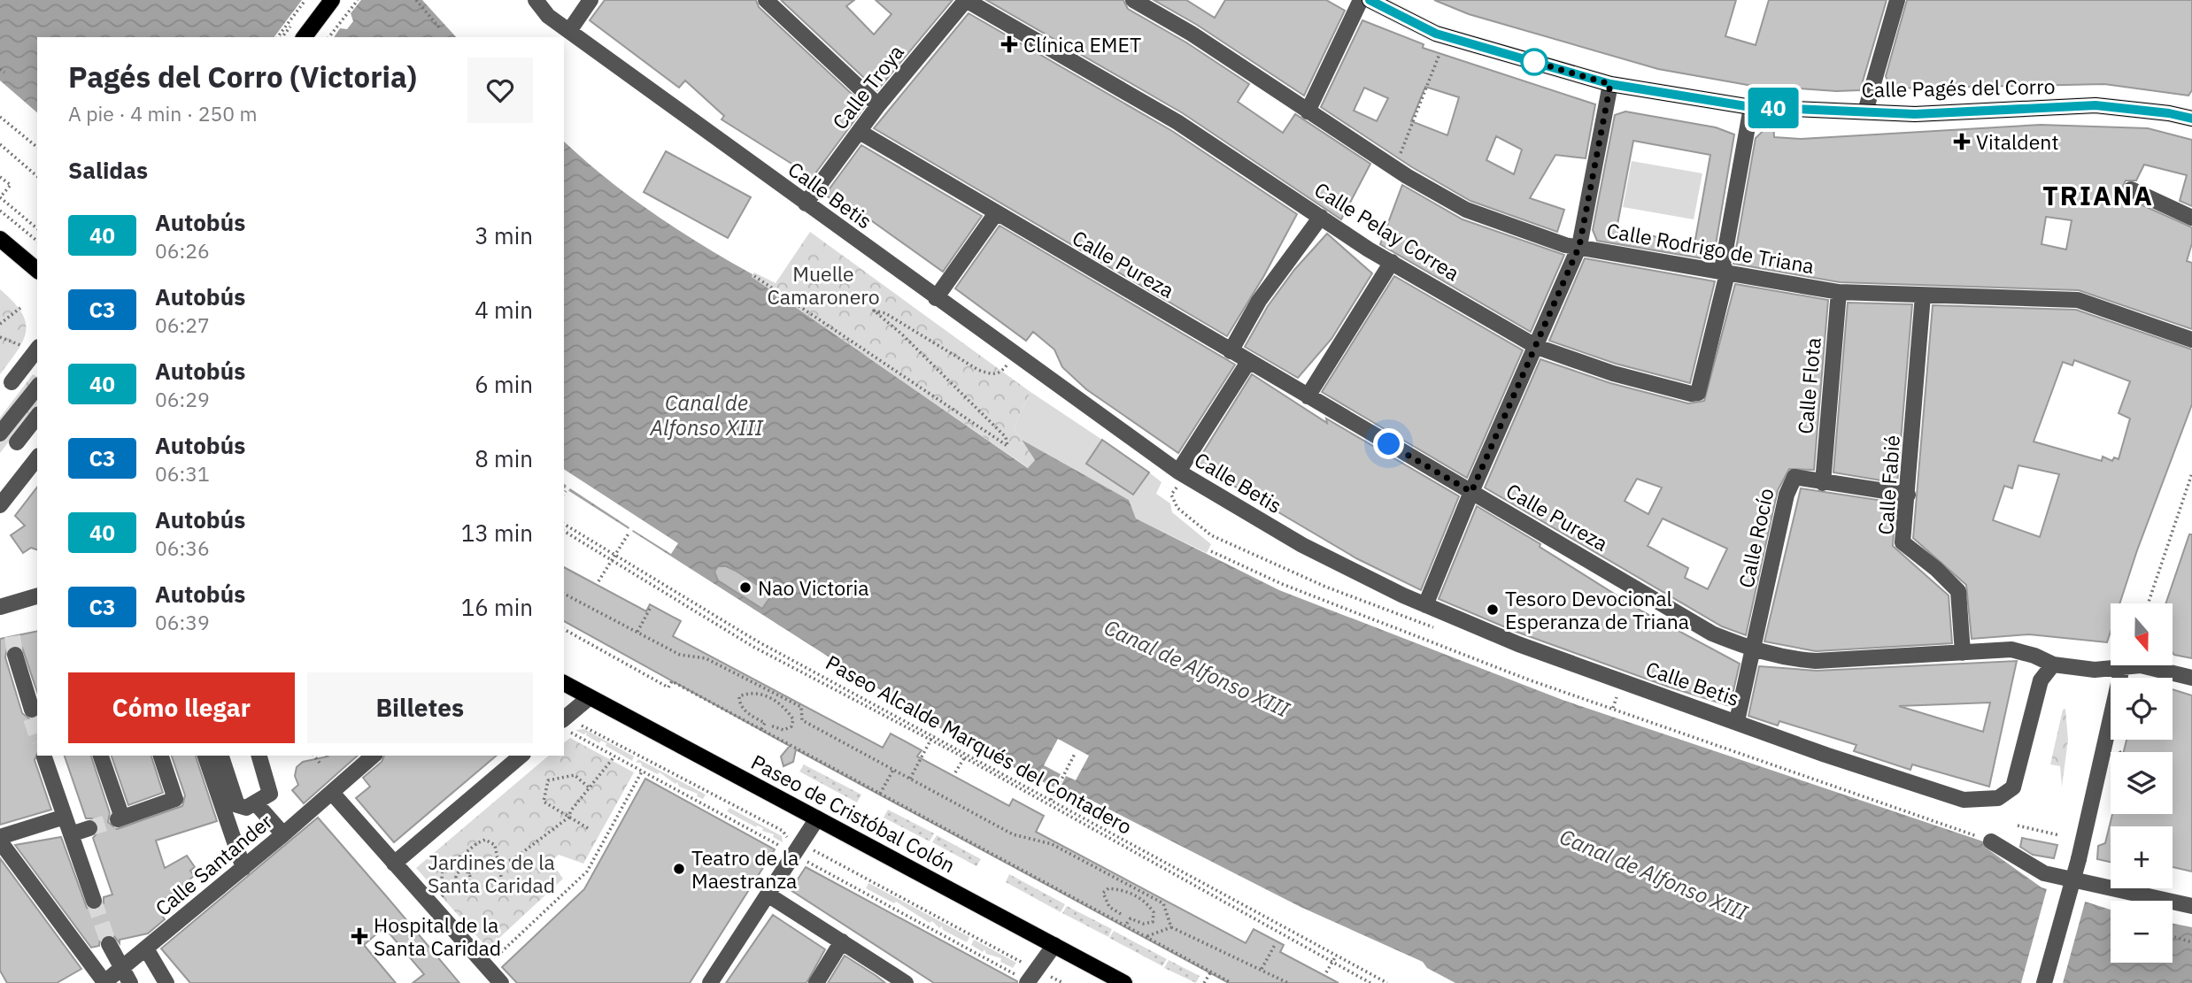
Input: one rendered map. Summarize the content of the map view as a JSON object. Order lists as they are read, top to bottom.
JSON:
{
  "streets": {
    "main road": ["Calle Pagés del Corro", "Paseo de Cristóbal Colón"],
    "street": [
      "Calle Troya",
      "Calle Betis",
      "Calle Pelay Correa",
      "Calle Rodrigo de Triana",
      "Calle Pureza",
      "Calle Flota",
      "Calle Fabié",
      "Calle Rocío",
      "Calle Santander"
    ],
    "path": ["Paseo Alcalde Marqués del Contadero"]
  },
  "crossings": [
    ["Calle Troya", "Calle Betis"],
    ["Calle Troya", "Calle Pelay Correa"],
    ["Calle Troya", "Calle Pureza"],
    ["Calle Betis", "Calle Pureza"],
    ["Calle Pelay Correa", "Calle Rodrigo de Triana"],
    ["Calle Rodrigo de Triana", "Calle Flota"],
    ["Calle Rodrigo de Triana", "Calle Fabié"],
    ["Calle Pureza", "Calle Fabié"],
    ["Calle Pureza", "Calle Rocío"],
    ["Calle Flota", "Calle Rocío"],
    ["Calle Fabié", "Calle Rocío"]
  ],
  "districts": ["TRIANA"],
  "water": ["Canal de Alfonso XIII"],
  "parks": ["Muelle Camaronero", "Jardines de la Santa Caridad"],
  "places": {
    "health": ["Clínica EMET", "Vitaldent", "Hospital de la Santa Caridad"],
    "other": ["Nao Victoria", "Tesoro Devocional Esperanza de Triana", "Teatro de la Maestranza"]
  },
  "lines": ["bus line 40"],
  "north": "bottom",
  "page": {
    "on_map": "40",
    "heading": [
      ["Pagés del Corro (Victoria)", "A pie · 4 min · 250 m"],
      "Salidas"
    ],
    "list": [
      {
        "mark": "40",
        "name": "Autobús",
        "note": "06:26",
        "value": "3 min"
      },
      {
        "mark": "C3",
        "name": "Autobús",
        "note": "06:27",
        "value": "4 min"
      },
      {
        "mark": "40",
        "name": "Autobús",
        "note": "06:29",
        "value": "6 min"
      },
      {
        "mark": "C3",
        "name": "Autobús",
        "note": "06:31",
        "value": "8 min"
      },
      {
        "mark": "40",
        "name": "Autobús",
        "note": "06:36",
        "value": "13 min"
      },
      {
        "mark": "C3",
        "name": "Autobús",
        "note": "06:39",
        "value": "16 min"
      }
    ],
    "map_buttons": ["+", "−"],
    "buttons": ["Cómo llegar", "Billetes"]
  }
}
